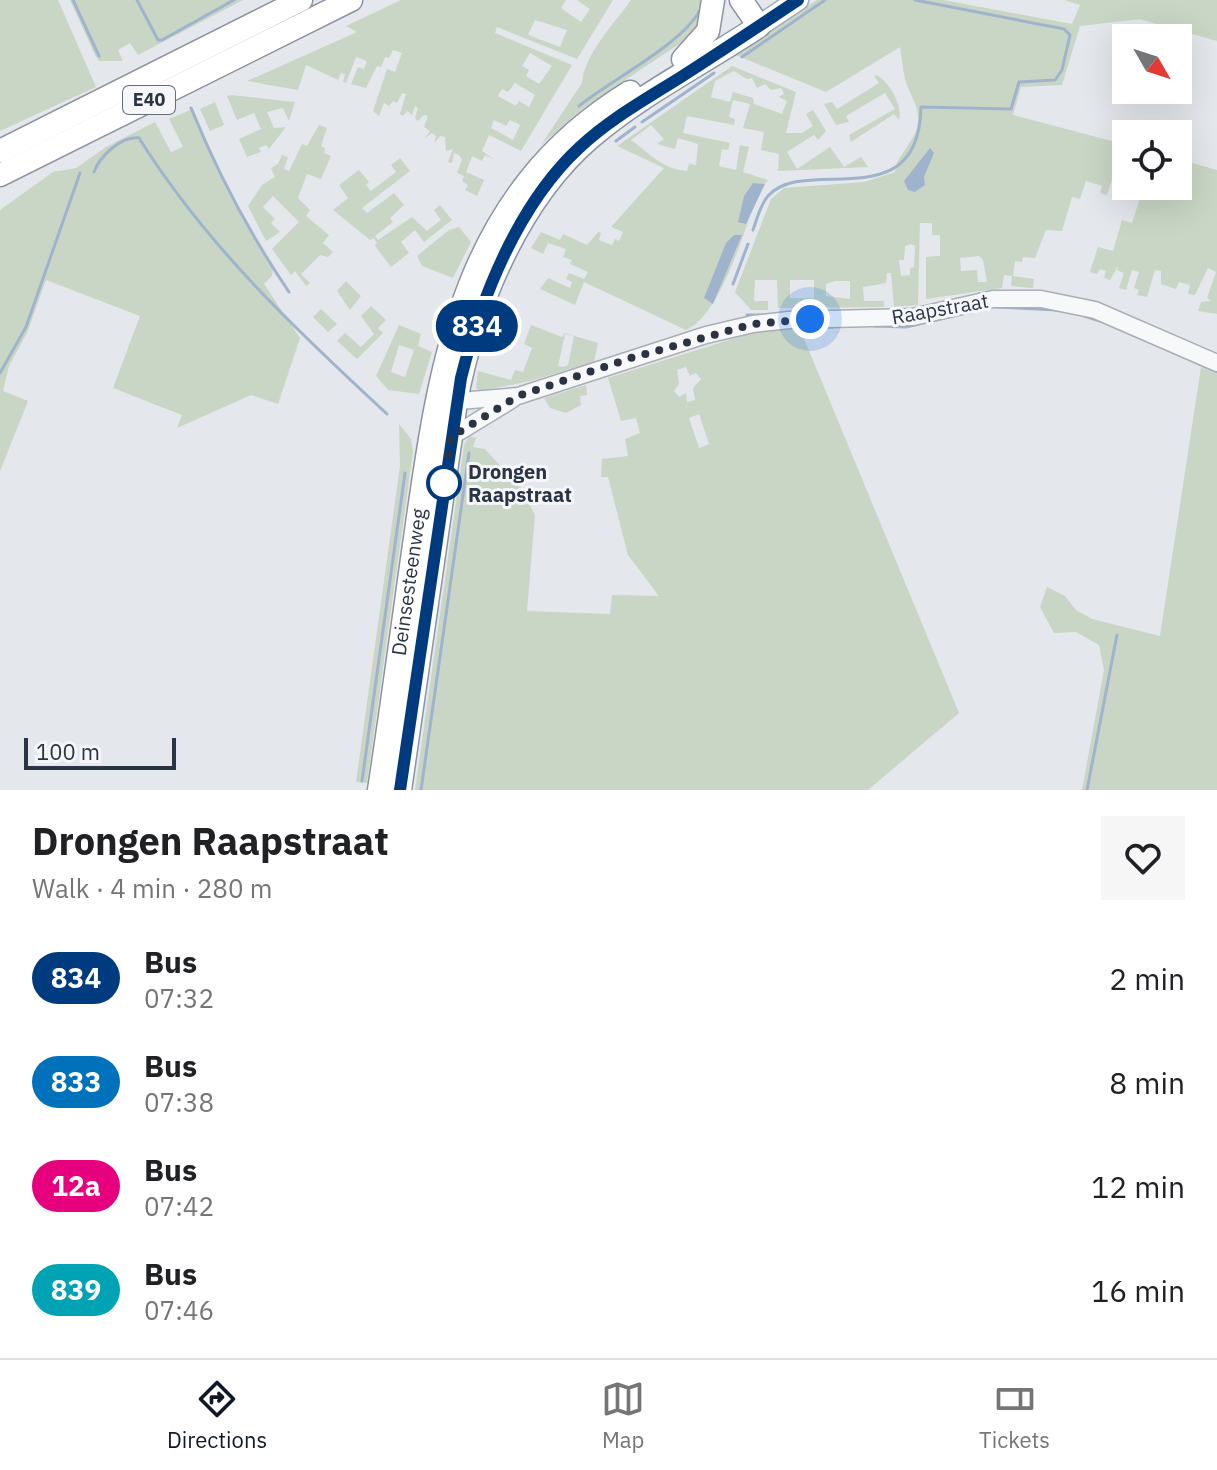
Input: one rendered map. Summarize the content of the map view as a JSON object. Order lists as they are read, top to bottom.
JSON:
{
  "streets": {
    "highway": ["E40", "Deinsesteenweg"],
    "street": ["Raapstraat"]
  },
  "crossings": [
    ["Raapstraat", "Deinsesteenweg"]
  ],
  "places": ["Drongen Raapstraat"],
  "lines": ["bus line 834"],
  "scale_bar": "100 m",
  "north": "bottom right",
  "page": {
    "on_map": "834",
    "scale": "100 m",
    "heading": ["Drongen Raapstraat", "Walk · 4 min · 280 m"],
    "list": [
      {
        "mark": "834",
        "name": "Bus",
        "note": "07:32",
        "value": "2 min"
      },
      {
        "mark": "833",
        "name": "Bus",
        "note": "07:38",
        "value": "8 min"
      },
      {
        "mark": "12a",
        "name": "Bus",
        "note": "07:42",
        "value": "12 min"
      },
      {
        "mark": "839",
        "name": "Bus",
        "note": "07:46",
        "value": "16 min"
      }
    ],
    "tabs": ["Directions", "Map", "Tickets"]
  }
}
